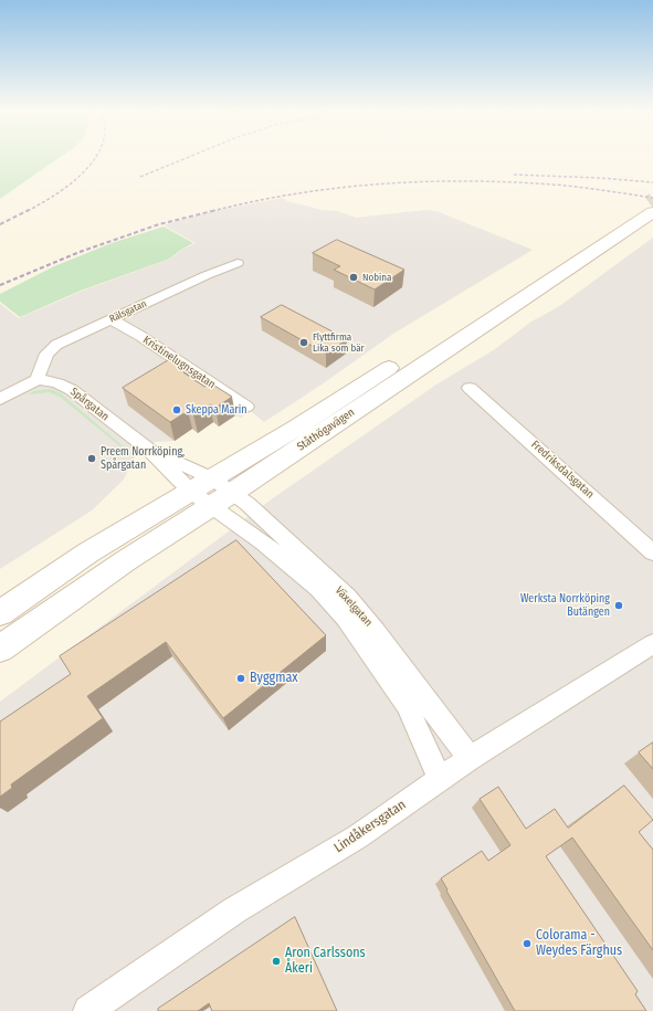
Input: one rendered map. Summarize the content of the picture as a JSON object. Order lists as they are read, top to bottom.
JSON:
{
  "streets": {
    "main road": ["Ståthögavägen"],
    "street": [
      "Rälsgatan",
      "Kristinelugnsgatan",
      "Spårgatan",
      "Fredriksdalsgatan",
      "Växelgatan",
      "Lindåkersgatan"
    ]
  },
  "crossings": [
    ["Rälsgatan", "Kristinelugnsgatan"],
    ["Rälsgatan", "Spårgatan"],
    ["Spårgatan", "Ståthögavägen"],
    ["Spårgatan", "Växelgatan"],
    ["Ståthögavägen", "Växelgatan"],
    ["Växelgatan", "Lindåkersgatan"]
  ],
  "places": [
    "Nobina",
    "Flyttfirma Lika som bär",
    "Skeppa Marin",
    "Preem Norrköping, Spårgatan",
    "Werksta Norrköping Butängen",
    "Byggmax",
    "Colorama - Weydes Färghus",
    "Aron Carlssons Åkeri"
  ]
}
